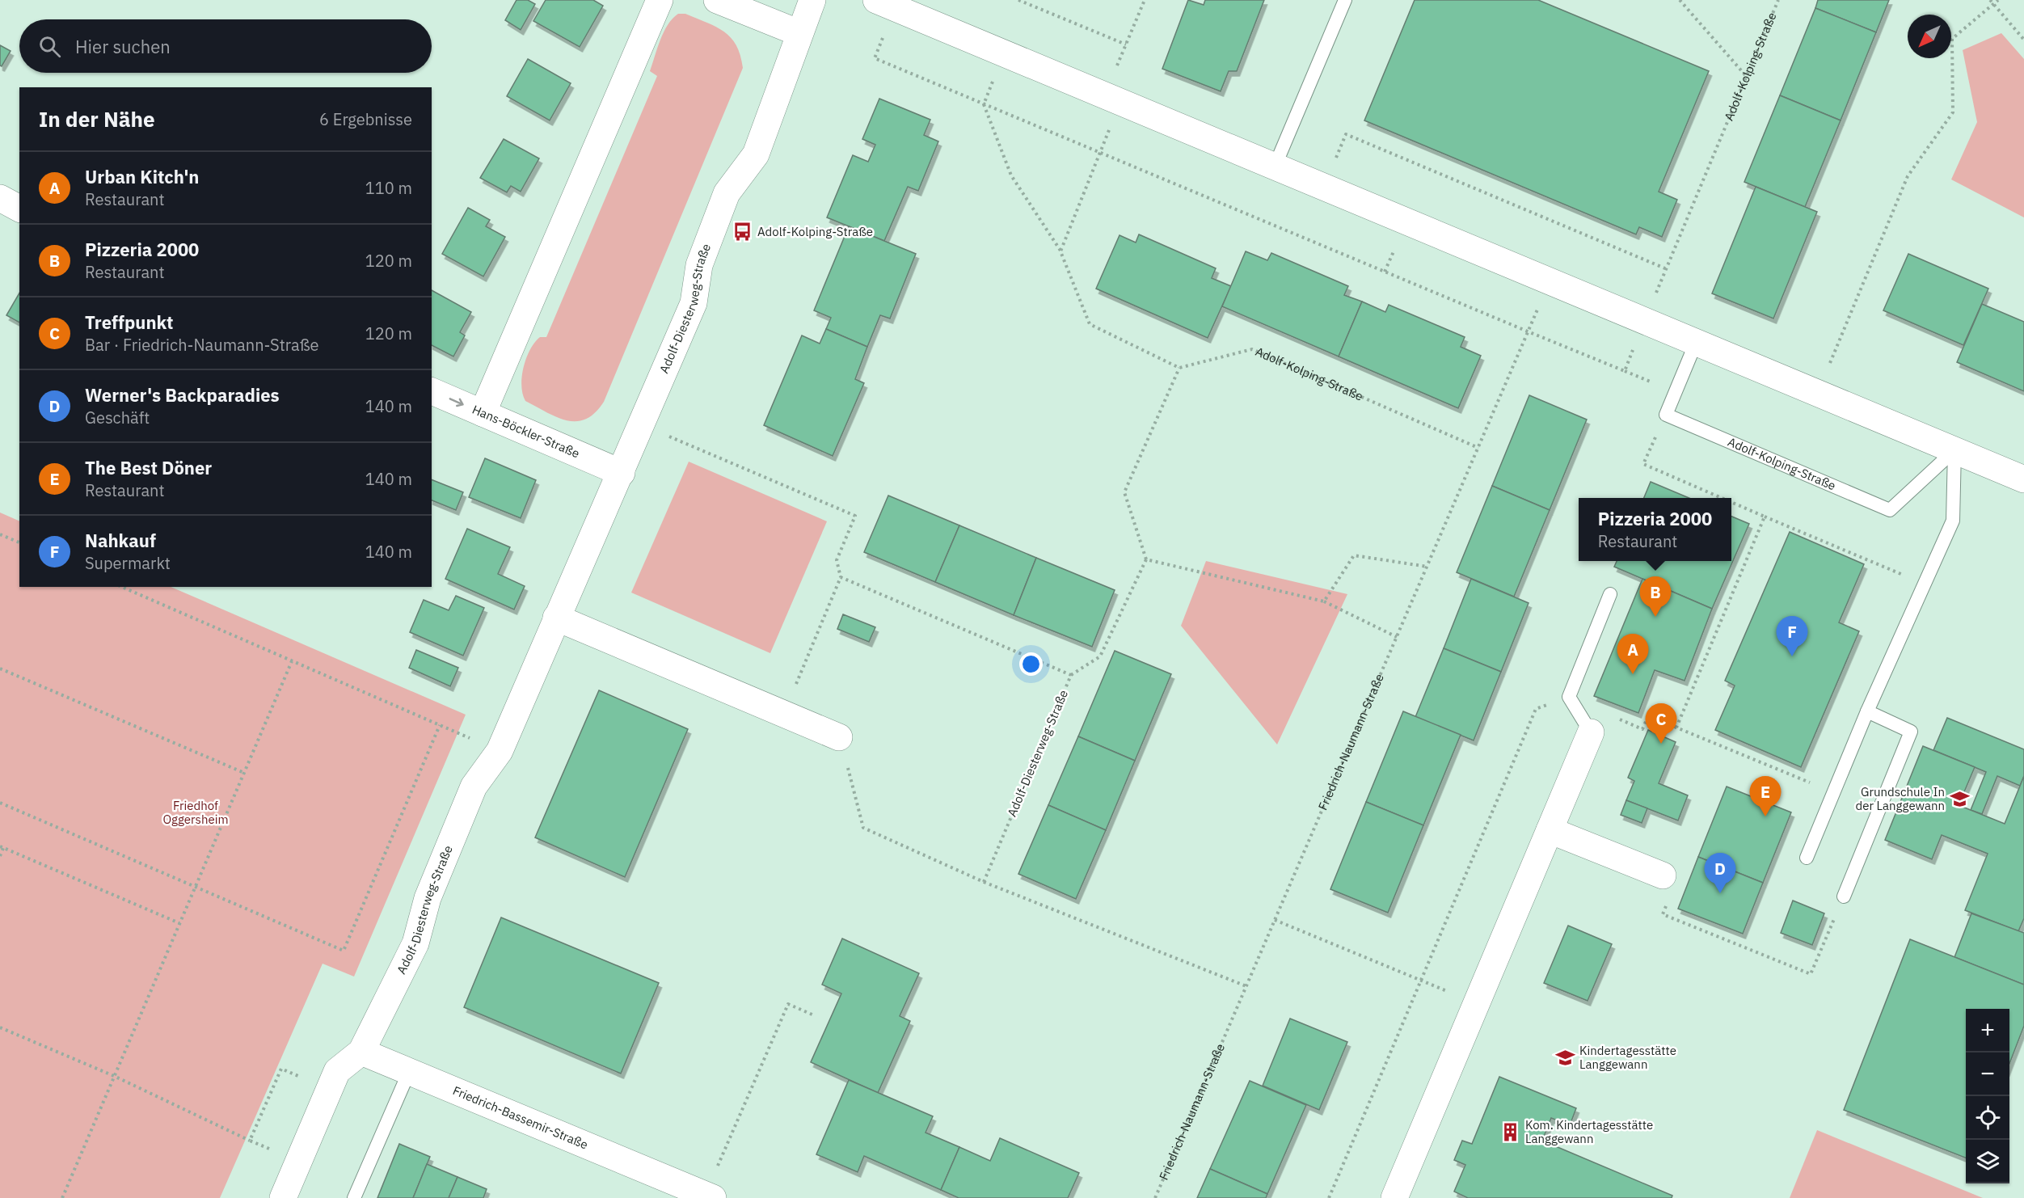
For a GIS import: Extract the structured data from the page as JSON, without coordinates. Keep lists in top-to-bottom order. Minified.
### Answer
{"streets":{"street":["Adolf-Diesterweg-Straße","Hans-Böckler-Straße","Friedrich-Bassemir-Straße"],"lane":["Adolf-Kolping-Straße"],"path":["Friedrich-Naumann-Straße"]},"crossings":[["Adolf-Diesterweg-Straße","Hans-Böckler-Straße"],["Adolf-Diesterweg-Straße","Friedrich-Bassemir-Straße"]],"parks":["Friedhof Oggersheim"],"places":{"bus stop":["Adolf-Kolping-Straße"],"school or university":["Grundschule In der Langgewann","Kindertagesstätte Langgewann"],"building":["Kom. Kindertagesstätte Langgewann"]},"north":"bottom left","page":{"search":"Hier suchen","heading":["In der Nähe","6 Ergebnisse"],"list":[{"mark":"A","name":"Urban Kitch'n","note":"Restaurant","value":"110 m"},{"mark":"B","name":"Pizzeria 2000","note":"Restaurant","value":"120 m"},{"mark":"C","name":"Treffpunkt","note":"Bar · Friedrich-Naumann-Straße","value":"120 m"},{"mark":"D","name":"Werner's Backparadies","note":"Geschäft","value":"140 m"},{"mark":"E","name":"The Best Döner","note":"Restaurant","value":"140 m"},{"mark":"F","name":"Nahkauf","note":"Supermarkt","value":"140 m"}],"popup":["Pizzeria 2000","Restaurant"],"pins":["B","F","A","C","E","D"],"map_buttons":["+","−"]}}
